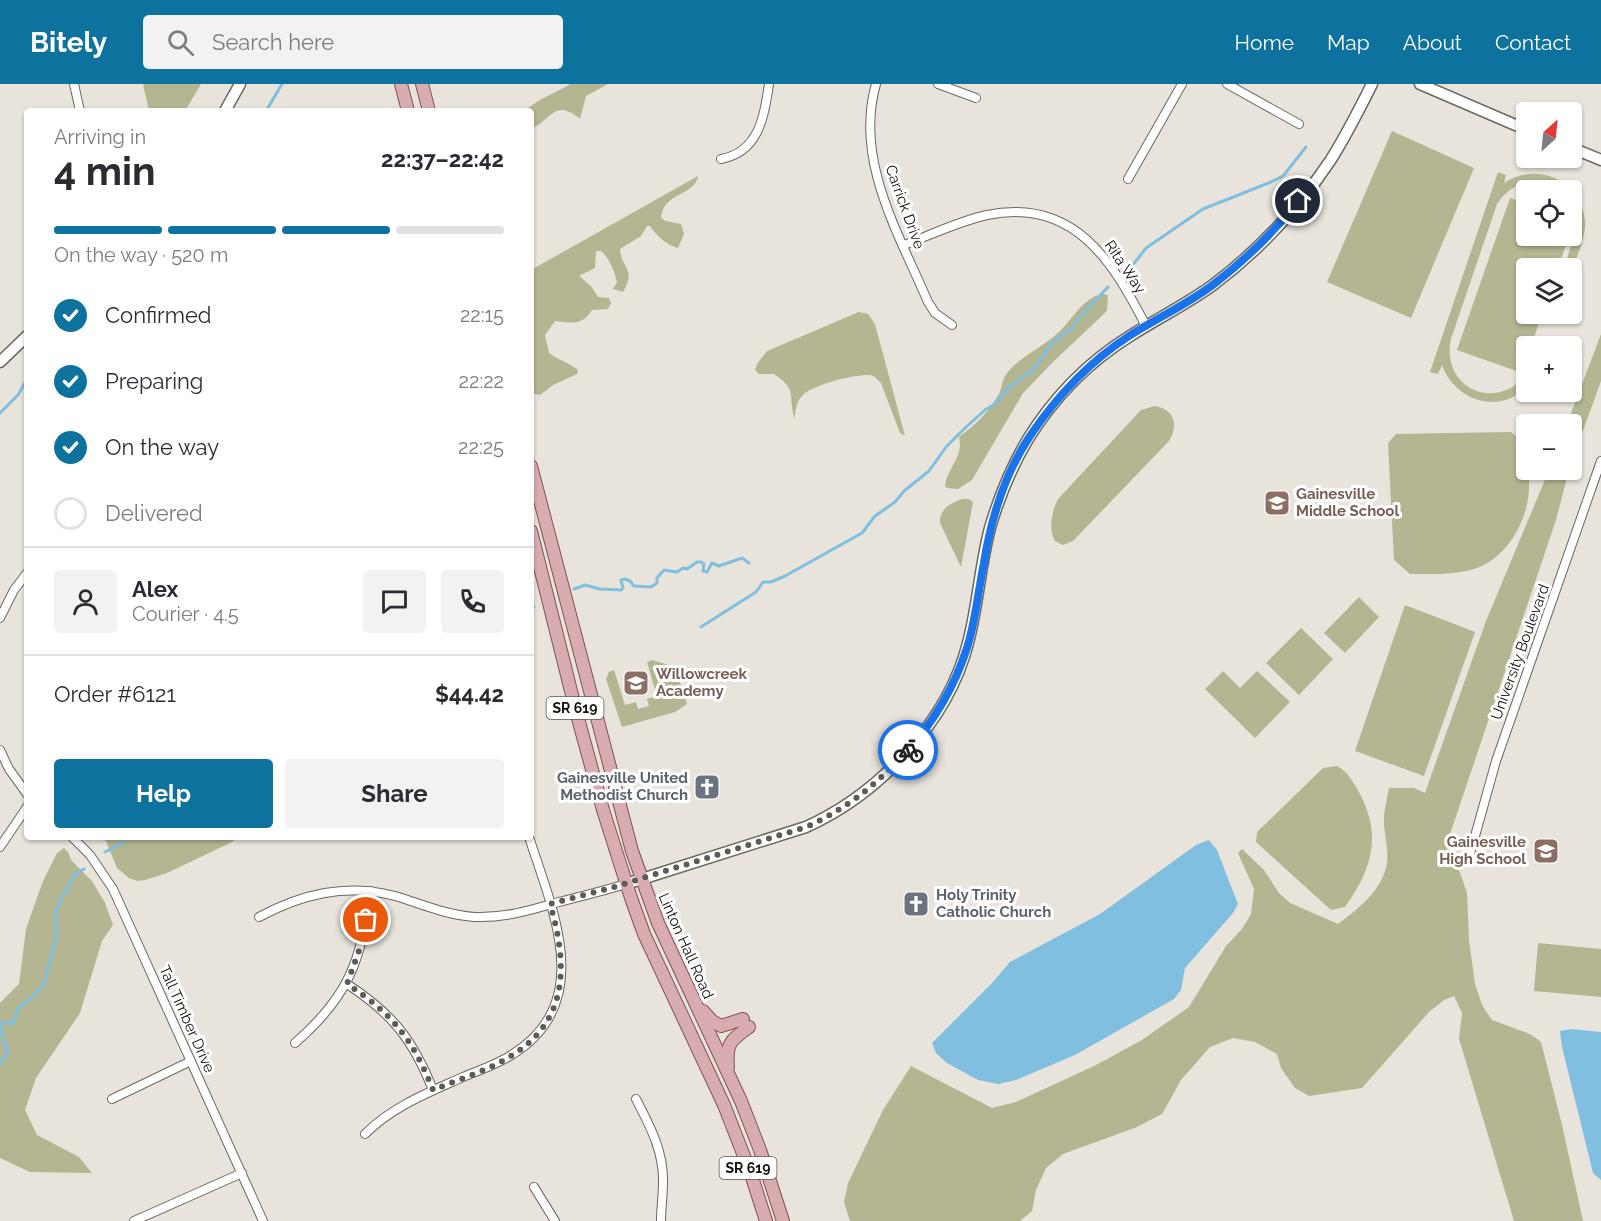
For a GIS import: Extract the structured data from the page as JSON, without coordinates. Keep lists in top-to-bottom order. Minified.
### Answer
{"streets":{"main road":["SR 619","Linton Hall Road"],"street":["Carrick Drive","Rita Way","University Boulevard","Tall Timber Drive"]},"crossings":[["Carrick Drive","Rita Way"]],"places":{"school or university":["Gainesville Middle School","Willowcreek Academy","Gainesville High School"],"church":["Gainesville United Methodist Church","Holy Trinity Catholic Church"]},"north":"top right","page":{"header":"Bitely","search":"Search here","nav":["Home","Map","About","Contact"],"map_buttons":["+","−"],"heading":["4 min","Arriving in","22:37–22:42"],"panel":["Alex","Courier · 4.5","Order #6121","$44.42"],"bar":"On the way · 520 m","list":[["Confirmed","22:15"],["Preparing","22:22"],["On the way","22:25"],"Delivered"],"buttons":["Help","Share"]}}
